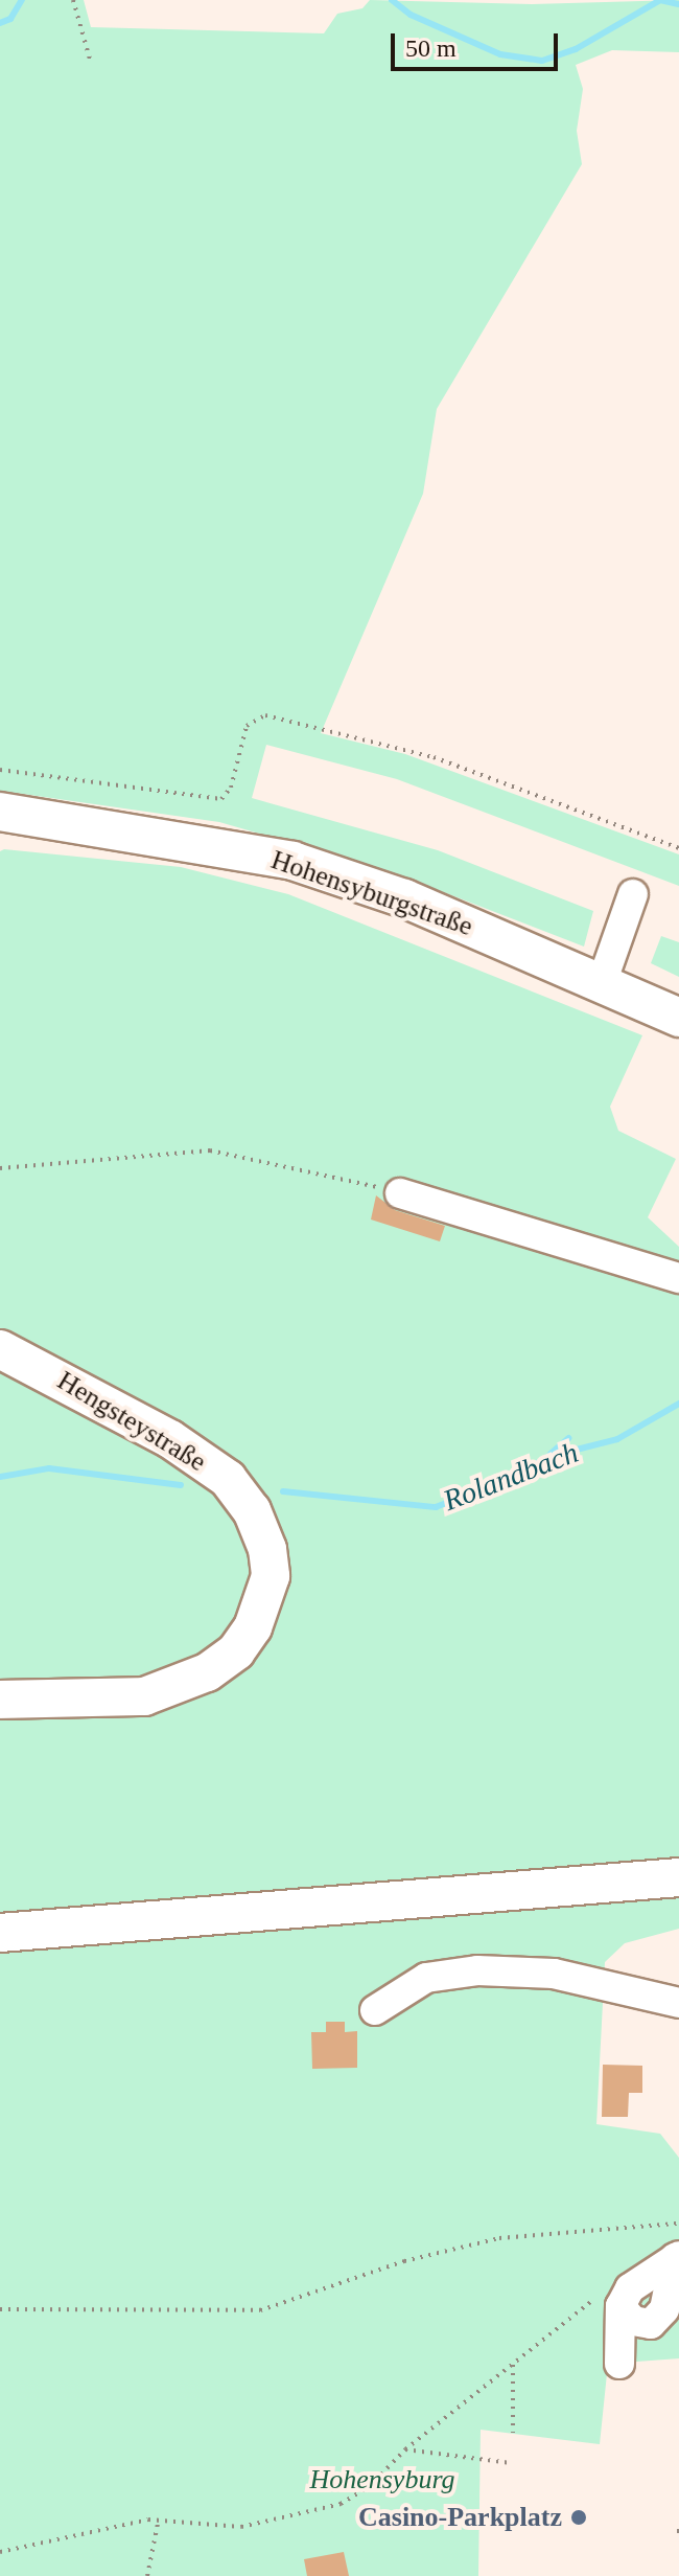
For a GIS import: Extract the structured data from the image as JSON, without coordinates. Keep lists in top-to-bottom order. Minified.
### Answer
{"streets":{"main road":["Hohensyburgstraße","Hengsteystraße"]},"water":["Rolandbach"],"parks":["Hohensyburg"],"places":["Casino-Parkplatz"],"scale_bar":"50 m"}
